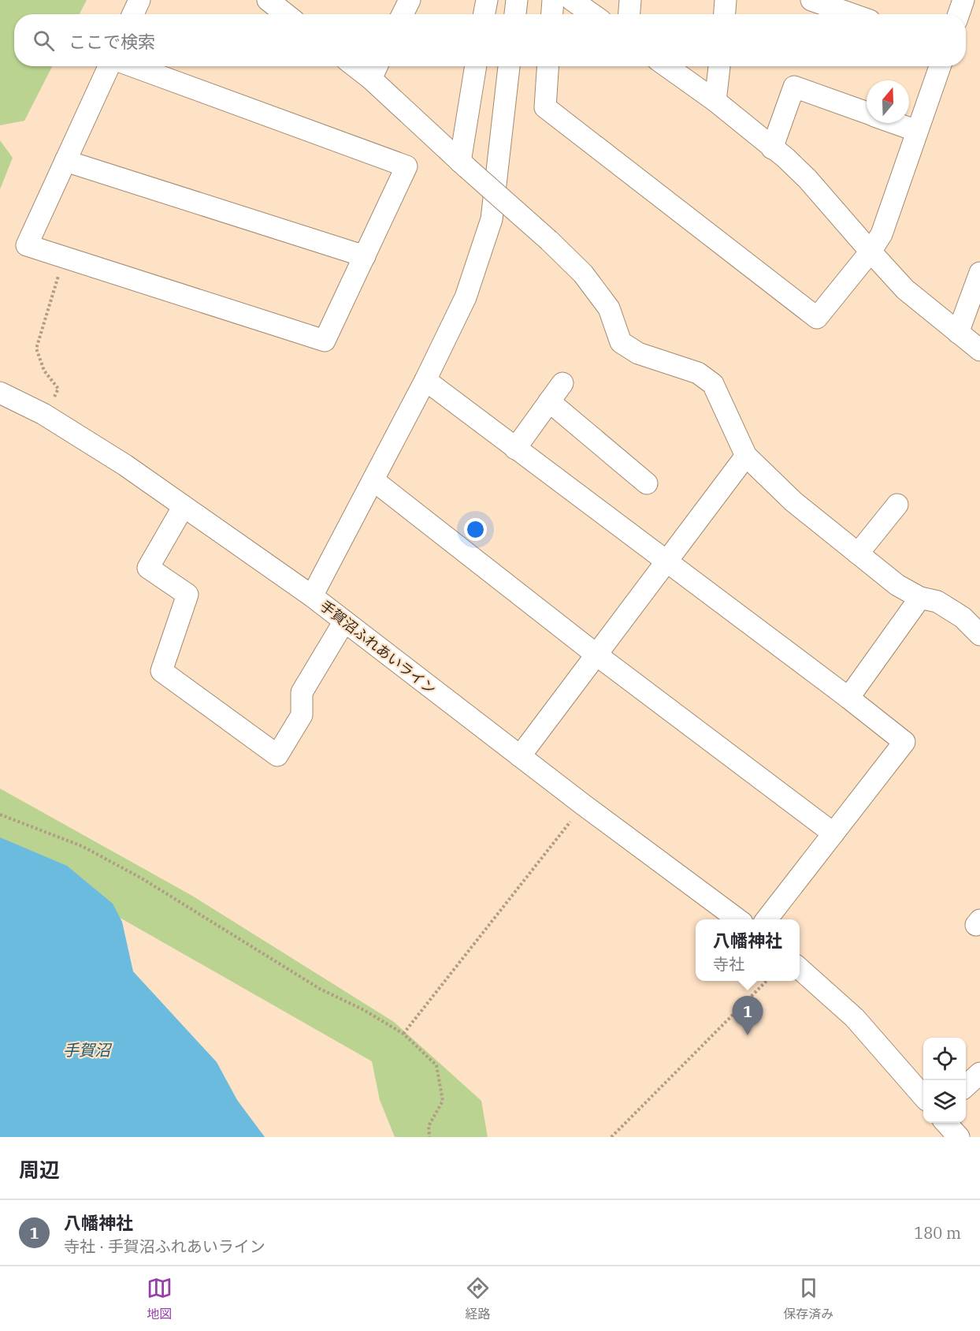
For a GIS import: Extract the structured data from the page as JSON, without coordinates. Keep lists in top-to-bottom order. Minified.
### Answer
{"streets":{"street":["手賀沼ふれあいライン"]},"water":["手賀沼"],"north":"top","page":{"search":"ここで検索","popup":["八幡神社","寺社"],"pins":"1","heading":"周辺","list":[{"mark":"1","name":"八幡神社","note":"寺社 · 手賀沼ふれあいライン","value":"180 m"}],"nav":["地図","経路","保存済み"]}}
